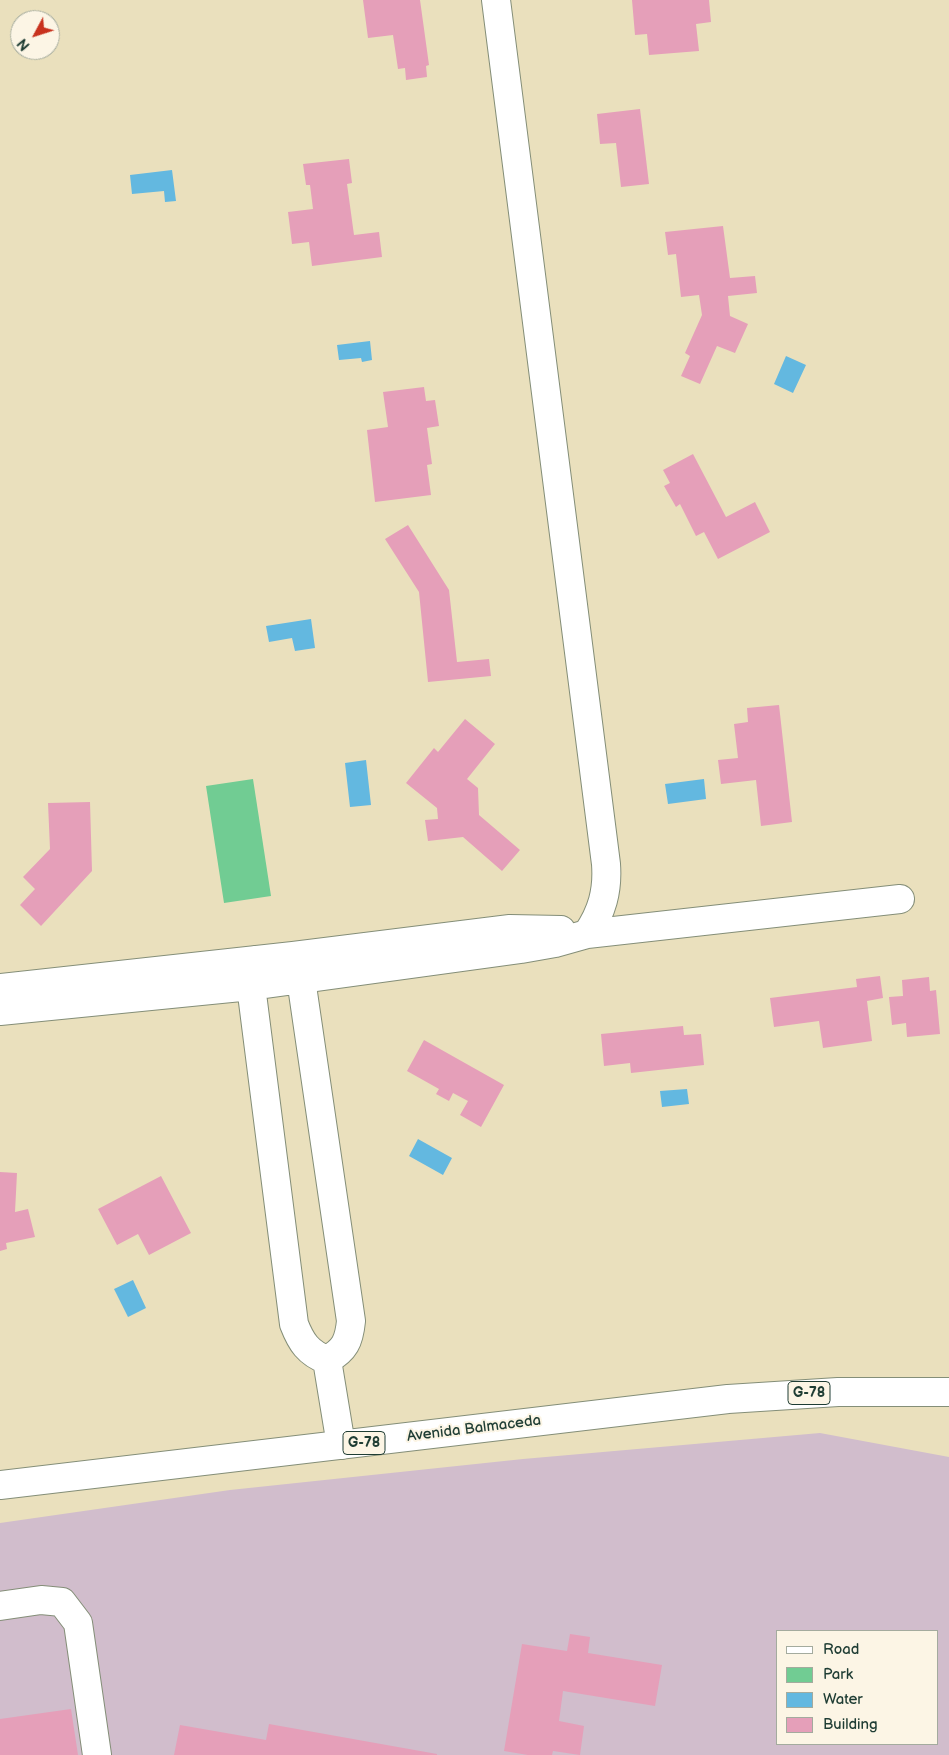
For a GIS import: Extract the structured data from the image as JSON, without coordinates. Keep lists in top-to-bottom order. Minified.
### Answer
{"streets":{"street":["G-78","Avenida Balmaceda"]},"legend":["Road","Park","Water","Building"],"north":"bottom left"}
